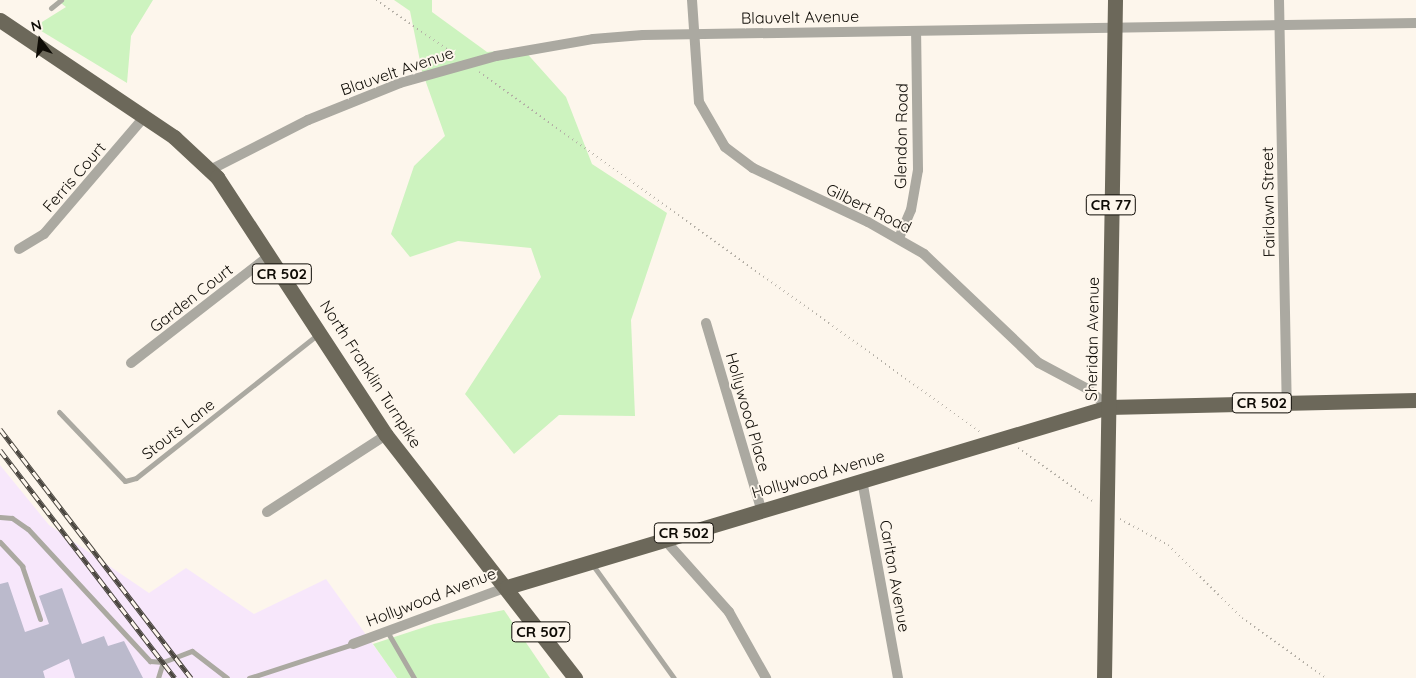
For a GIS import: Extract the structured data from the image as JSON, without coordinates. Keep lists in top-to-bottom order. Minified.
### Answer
{"streets":{"main road":["CR 77","CR 502","Sheridan Avenue","North Franklin Turnpike","Hollywood Avenue","CR 507"],"street":["Blauvelt Avenue","Glendon Road","Ferris Court","Fairlawn Street","Gilbert Road","Garden Court","Hollywood Place","Carlton Avenue"],"lane":["Stouts Lane"]},"crossings":[["Blauvelt Avenue","Glendon Road"],["Blauvelt Avenue","Fairlawn Street"],["Blauvelt Avenue","Gilbert Road"],["Blauvelt Avenue","Sheridan Avenue"],["Blauvelt Avenue","North Franklin Turnpike"],["Glendon Road","Gilbert Road"],["Ferris Court","North Franklin Turnpike"],["Fairlawn Street","Hollywood Avenue"],["Gilbert Road","Sheridan Avenue"],["Gilbert Road","Hollywood Avenue"],["Garden Court","North Franklin Turnpike"],["Sheridan Avenue","Hollywood Avenue"],["North Franklin Turnpike","Stouts Lane"],["North Franklin Turnpike","Hollywood Avenue"],["Hollywood Place","Hollywood Avenue"],["Hollywood Avenue","Carlton Avenue"]],"north":"top"}
